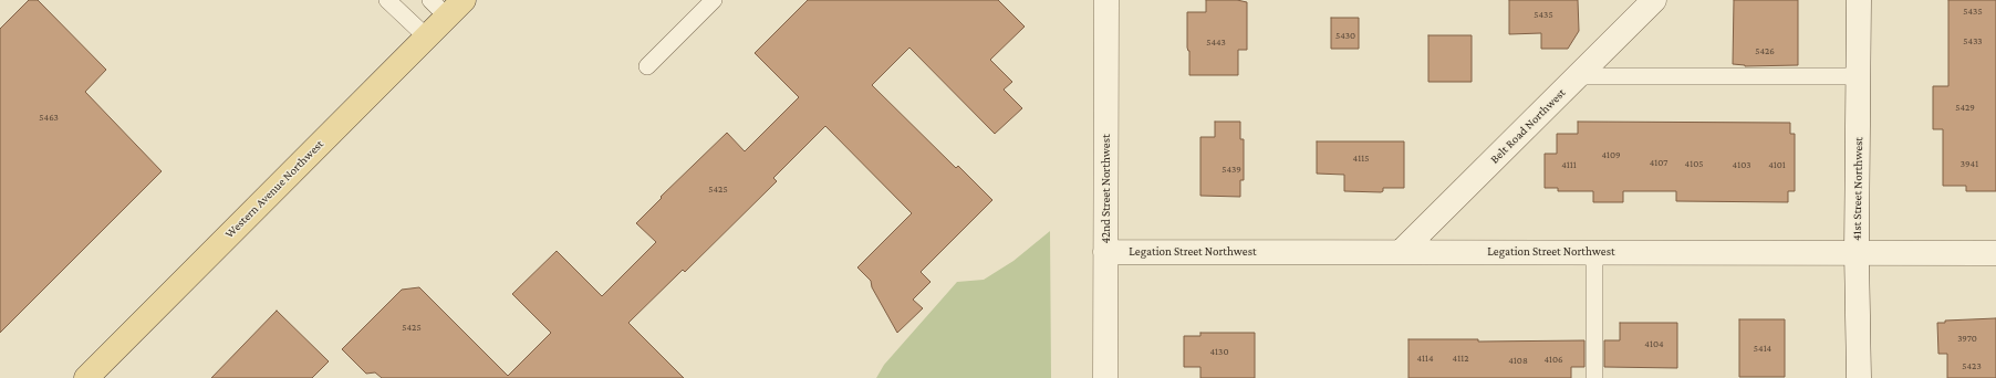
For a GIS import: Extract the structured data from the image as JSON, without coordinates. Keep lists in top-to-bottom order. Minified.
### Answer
{"streets":{"main road":["Western Avenue Northwest"],"street":["Belt Road Northwest","42nd Street Northwest","41st Street Northwest","Legation Street Northwest"]},"crossings":[["Belt Road Northwest","Legation Street Northwest"],["42nd Street Northwest","Legation Street Northwest"],["41st Street Northwest","Legation Street Northwest"]],"house_numbers":["5435","5435","5430","5433","5443","5426","5429","5463","4109","4115","4107","4105","3941","4111","4103","4101","5439","5425","5425","3970","4104","5414","4130","4114","4112","4106","4108","5423"]}
